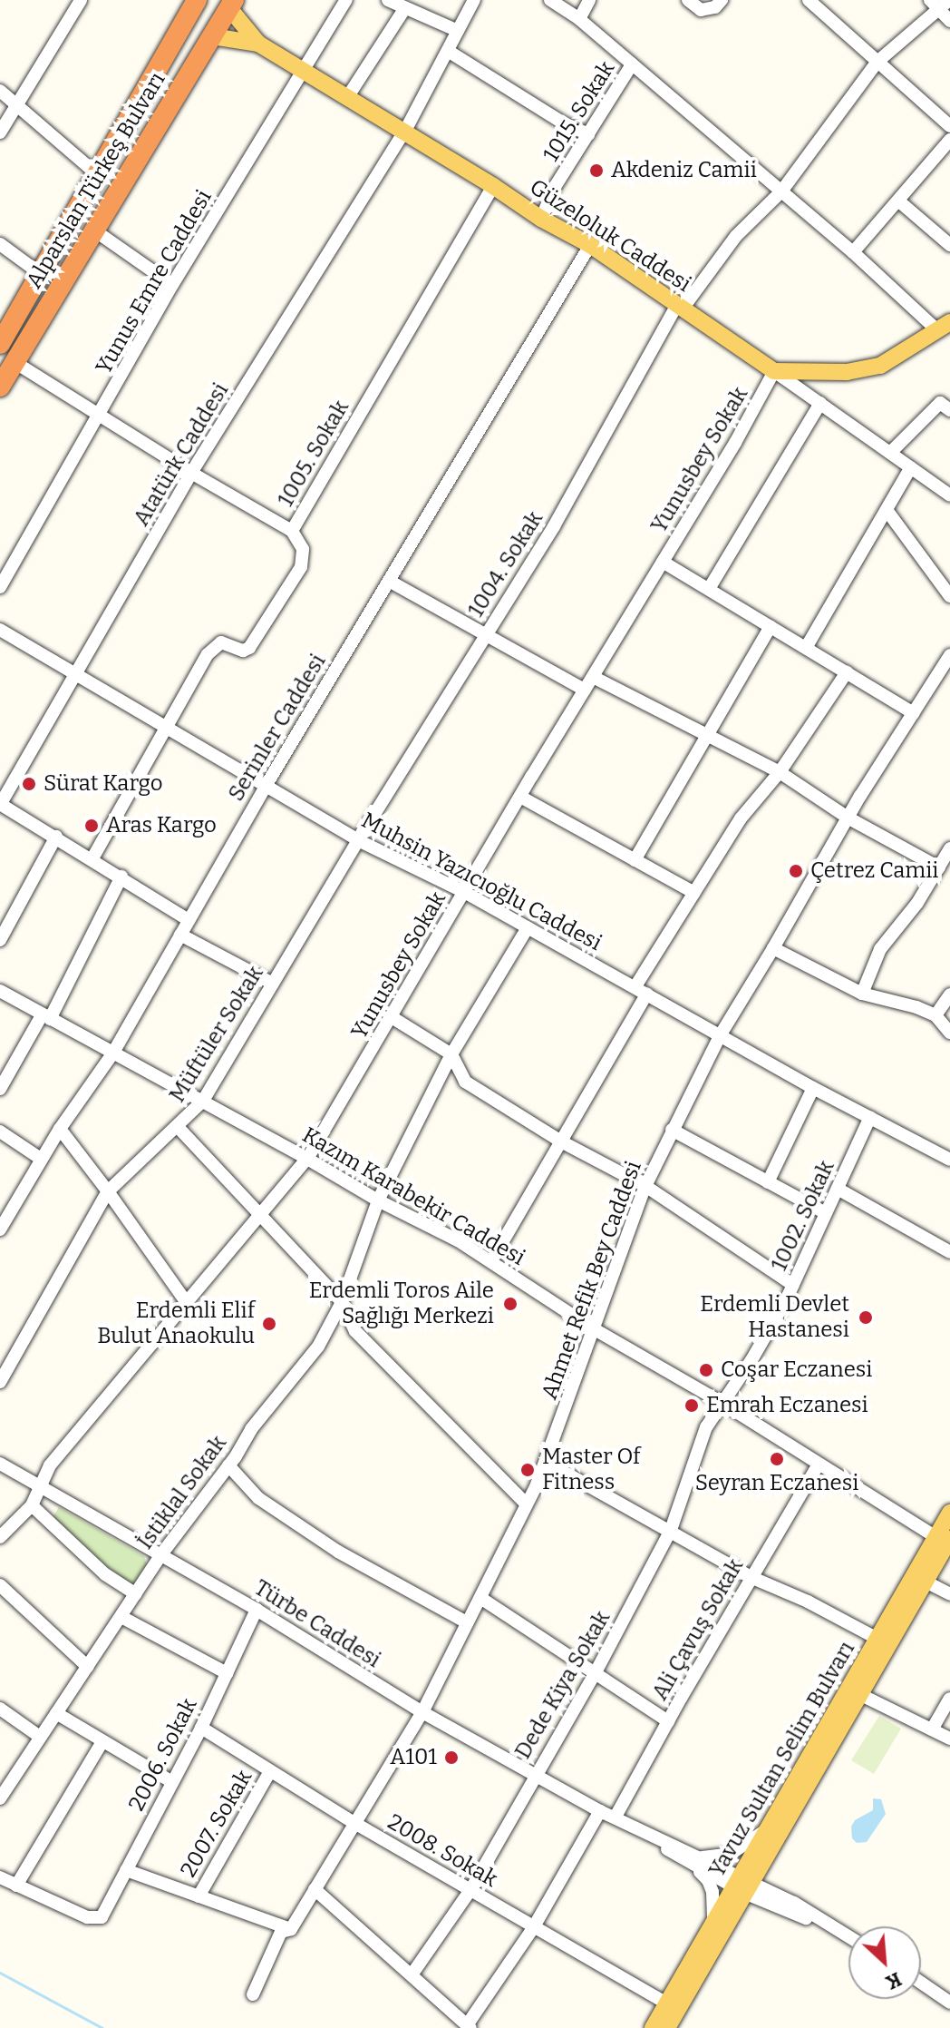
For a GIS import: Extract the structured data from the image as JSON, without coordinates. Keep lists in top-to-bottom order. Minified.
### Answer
{"streets":{"highway":["Alparslan Türkeş Bulvarı"],"main road":["Güzeloluk Caddesi","Yavuz Sultan Selim Bulvarı"],"street":["1015. Sokak","Yunus Emre Caddesi","1005. Sokak","Atatürk Caddesi","Yunusbey Sokak","1004. Sokak","Serinler Caddesi","Muhsin Yazıcıoğlu Caddesi","Müftüler Sokak","Kazım Karabekir Caddesi","1002. Sokak","Ahmet Refik Bey Caddesi","İstiklal Sokak","Türbe Caddesi","Ali Çavuş Sokak","Dede Kiya Sokak","2006. Sokak","2007. Sokak","2008. Sokak"]},"crossings":[["1015. Sokak","Güzeloluk Caddesi"],["Alparslan Türkeş Bulvarı","Güzeloluk Caddesi"],["Güzeloluk Caddesi","Yunus Emre Caddesi"],["Güzeloluk Caddesi","1005. Sokak"],["Güzeloluk Caddesi","Atatürk Caddesi"],["Güzeloluk Caddesi","Yunusbey Sokak"],["Güzeloluk Caddesi","1004. Sokak"],["Güzeloluk Caddesi","Serinler Caddesi"],["1005. Sokak","Muhsin Yazıcıoğlu Caddesi"],["Atatürk Caddesi","Muhsin Yazıcıoğlu Caddesi"],["Yunusbey Sokak","Muhsin Yazıcıoğlu Caddesi"],["Yunusbey Sokak","Kazım Karabekir Caddesi"],["Yunusbey Sokak","Türbe Caddesi"],["1004. Sokak","Muhsin Yazıcıoğlu Caddesi"],["1004. Sokak","Müftüler Sokak"],["Serinler Caddesi","Muhsin Yazıcıoğlu Caddesi"],["Serinler Caddesi","Kazım Karabekir Caddesi"],["Muhsin Yazıcıoğlu Caddesi","Müftüler Sokak"],["Muhsin Yazıcıoğlu Caddesi","1002. Sokak"],["Muhsin Yazıcıoğlu Caddesi","Ahmet Refik Bey Caddesi"],["Muhsin Yazıcıoğlu Caddesi","İstiklal Sokak"],["Müftüler Sokak","Kazım Karabekir Caddesi"],["Kazım Karabekir Caddesi","1002. Sokak"],["Kazım Karabekir Caddesi","Ahmet Refik Bey Caddesi"],["Kazım Karabekir Caddesi","İstiklal Sokak"],["Kazım Karabekir Caddesi","Ali Çavuş Sokak"],["Kazım Karabekir Caddesi","Dede Kiya Sokak"],["Kazım Karabekir Caddesi","Yavuz Sultan Selim Bulvarı"],["1002. Sokak","Dede Kiya Sokak"],["Ahmet Refik Bey Caddesi","Türbe Caddesi"],["Ahmet Refik Bey Caddesi","2008. Sokak"],["İstiklal Sokak","Türbe Caddesi"],["Türbe Caddesi","Ali Çavuş Sokak"],["Türbe Caddesi","Dede Kiya Sokak"],["Türbe Caddesi","2006. Sokak"],["Türbe Caddesi","Yavuz Sultan Selim Bulvarı"],["Dede Kiya Sokak","2008. Sokak"],["2006. Sokak","2008. Sokak"],["Yavuz Sultan Selim Bulvarı","2008. Sokak"],["2007. Sokak","2008. Sokak"]],"places":["Akdeniz Camii","Sürat Kargo","Aras Kargo","Çetrez Camii","Erdemli Toros Aile Sağlığı Merkezi","Erdemli Devlet Hastanesi","Erdemli Elif Bulut Anaokulu","Coşar Eczanesi","Emrah Eczanesi","Seyran Eczanesi","Master Of Fitness","A101"],"north":"bottom right"}
